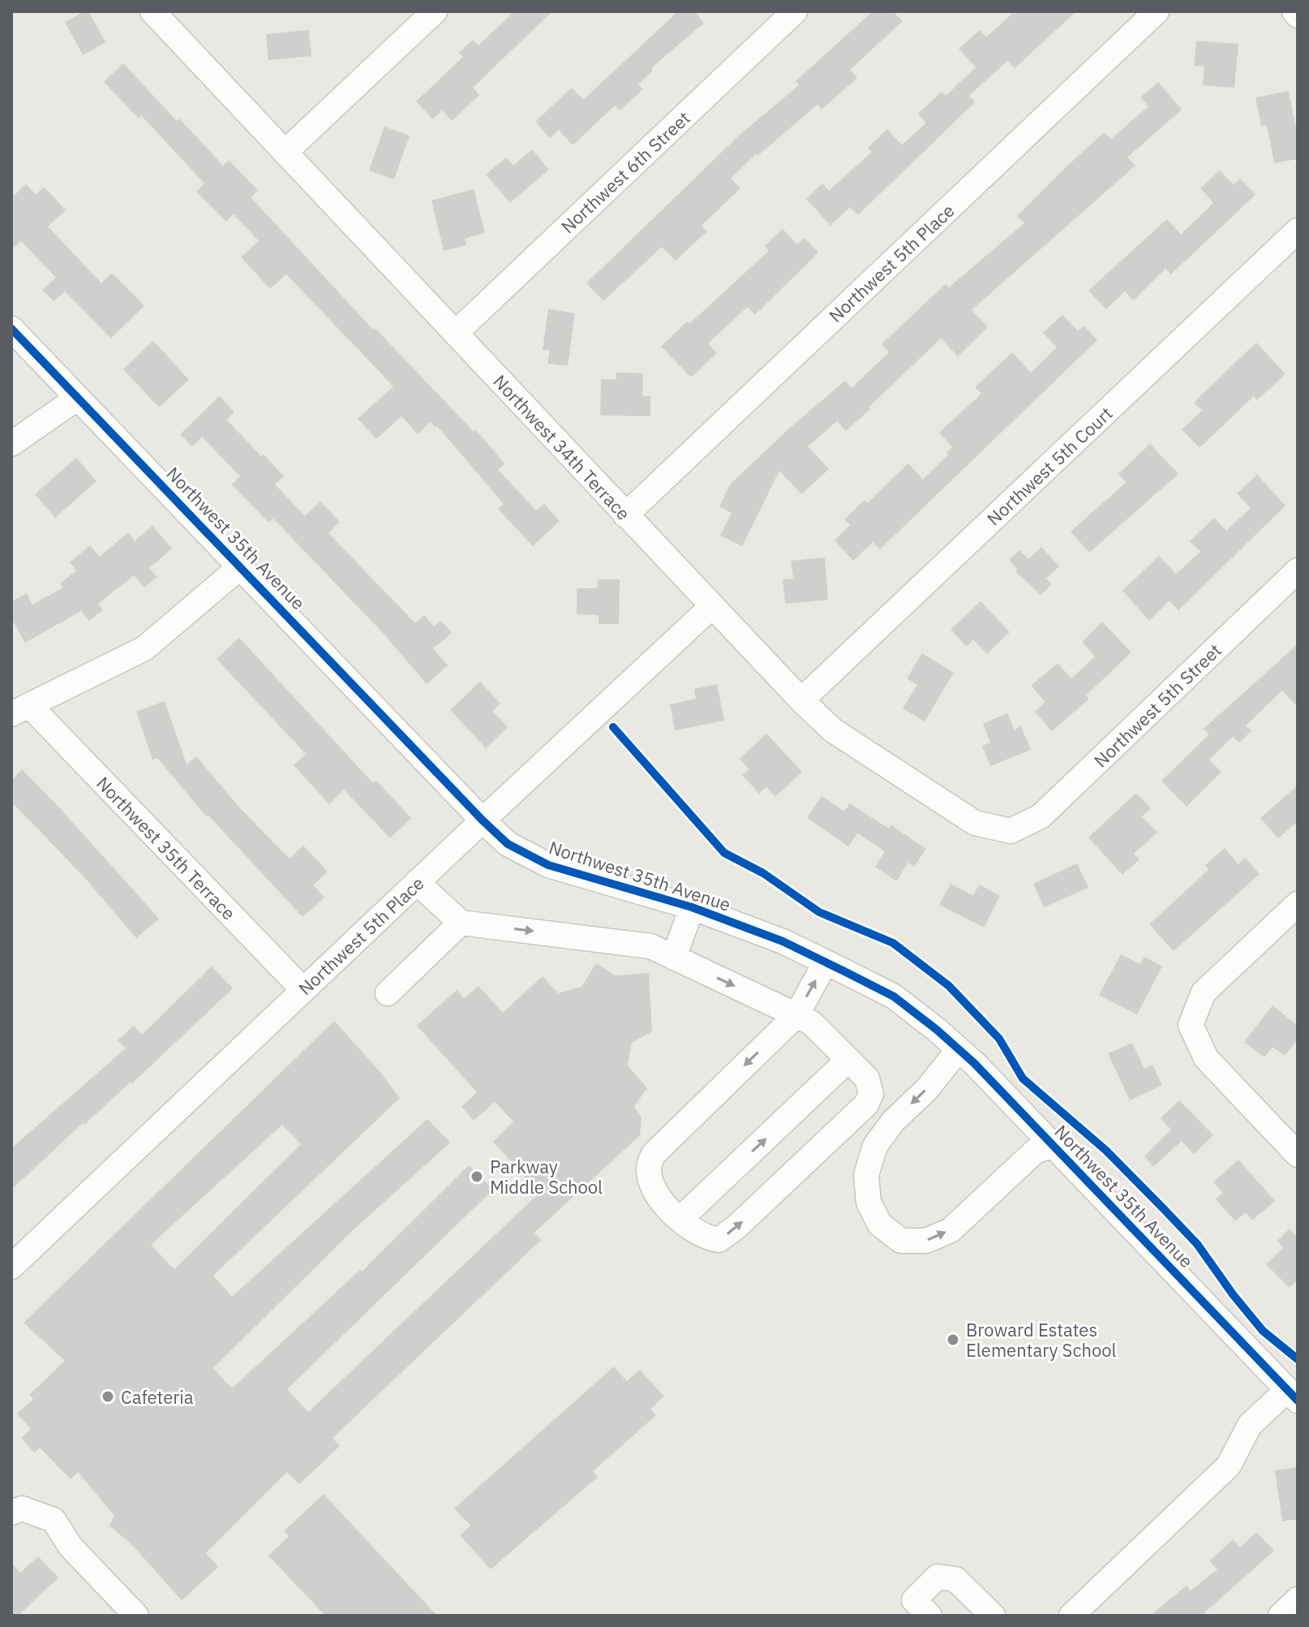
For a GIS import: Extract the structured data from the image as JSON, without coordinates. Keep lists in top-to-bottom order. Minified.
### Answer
{"streets":{"street":["Northwest 6th Street","Northwest 5th Place","Northwest 34th Terrace","Northwest 5th Court","Northwest 35th Avenue","Northwest 5th Street","Northwest 35th Terrace"]},"crossings":[["Northwest 6th Street","Northwest 34th Terrace"],["Northwest 5th Place","Northwest 34th Terrace"],["Northwest 5th Place","Northwest 35th Avenue"],["Northwest 5th Place","Northwest 35th Terrace"],["Northwest 34th Terrace","Northwest 5th Court"],["Northwest 34th Terrace","Northwest 5th Street"]],"places":["Parkway Middle School","Broward Estates Elementary School","Cafeteria"]}
